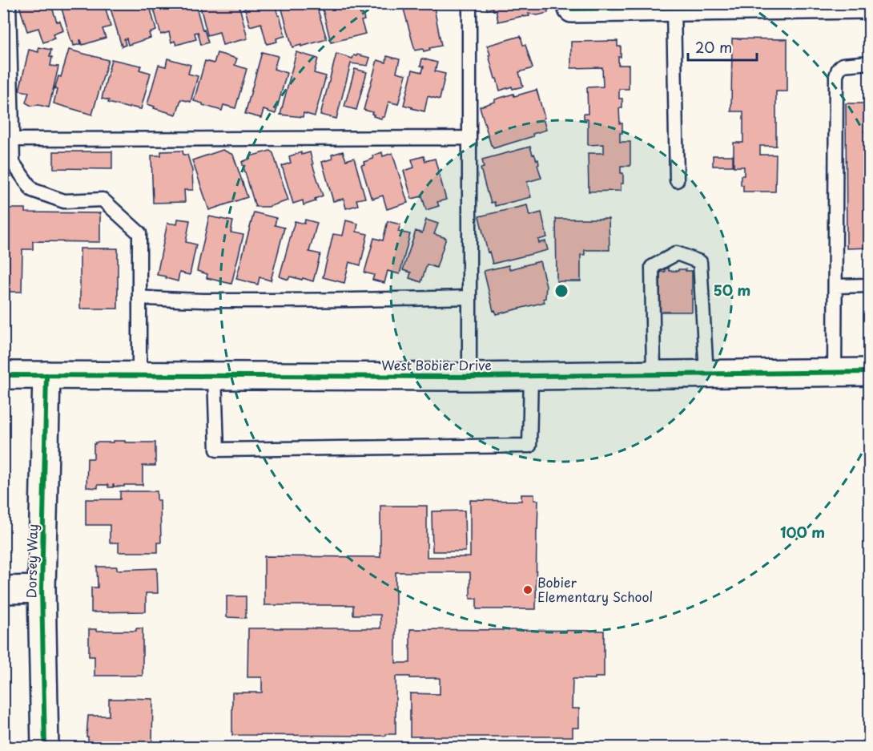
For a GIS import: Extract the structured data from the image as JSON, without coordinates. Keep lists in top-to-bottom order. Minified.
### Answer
{"streets":{"main road":["West Bobier Drive","Dorsey Way"]},"crossings":[["West Bobier Drive","Dorsey Way"]],"places":["Bobier Elementary School"],"scale_bar":"20 m","rings":["50 m","100 m"]}
